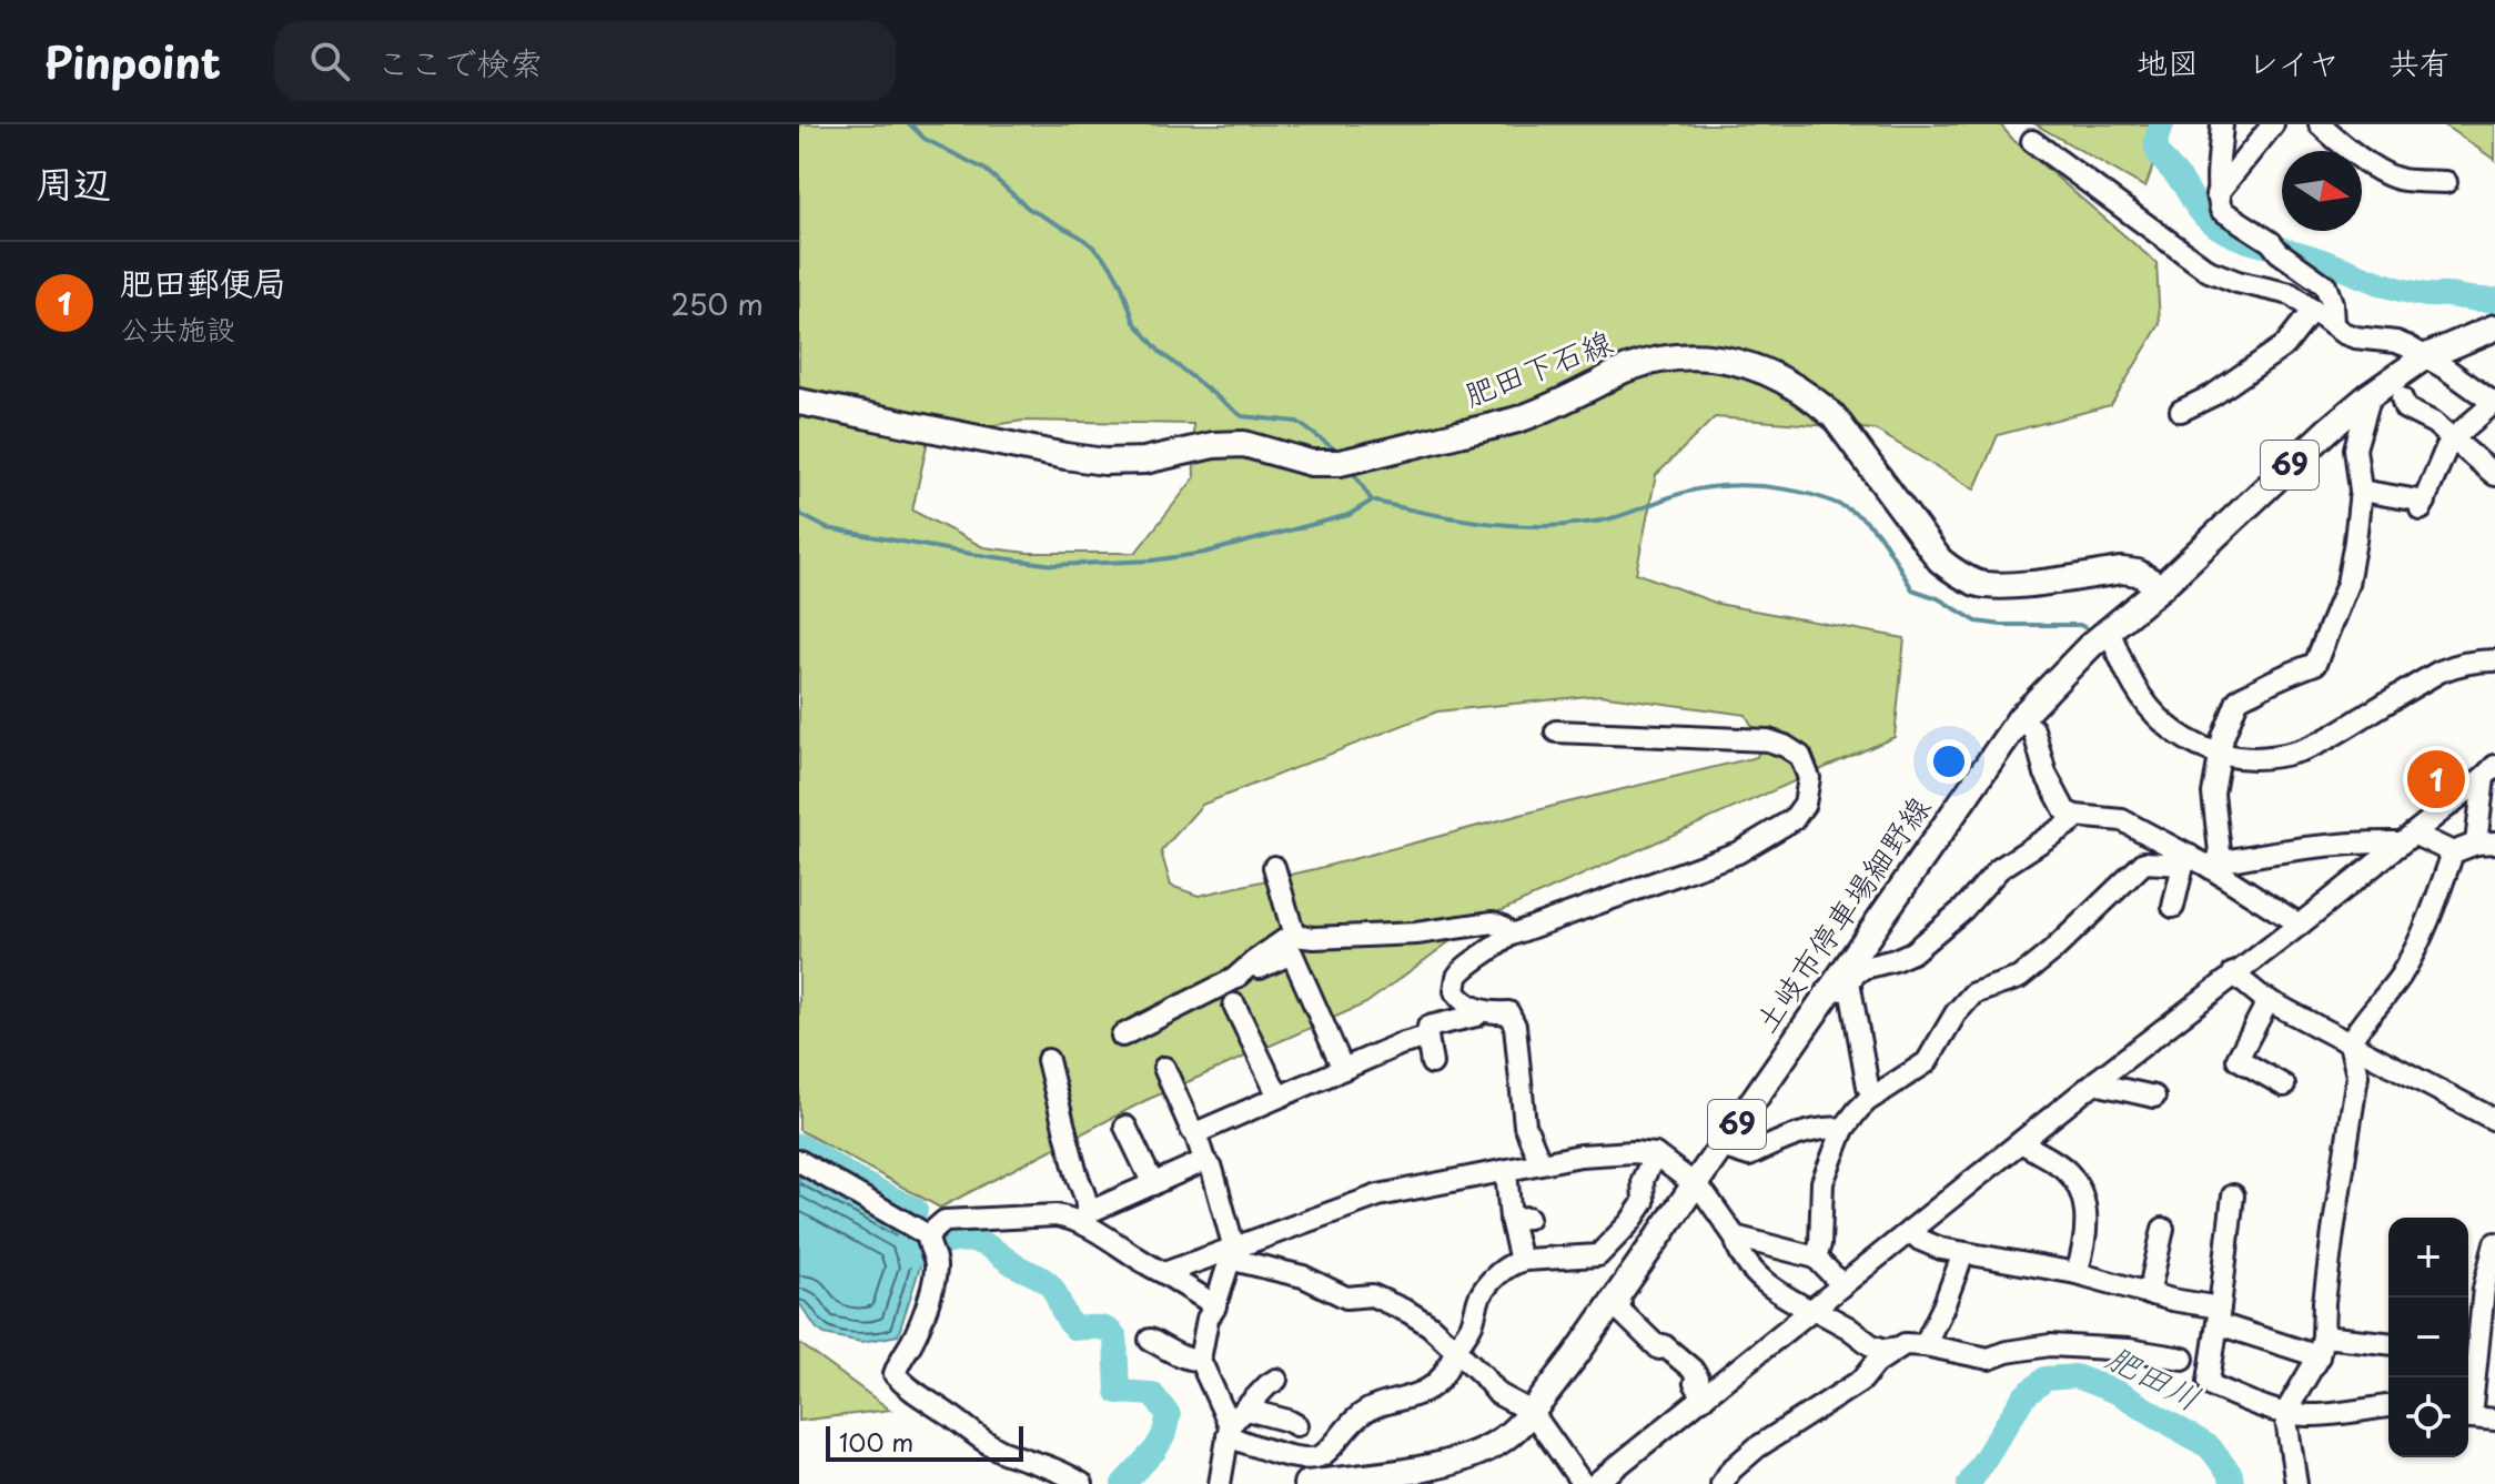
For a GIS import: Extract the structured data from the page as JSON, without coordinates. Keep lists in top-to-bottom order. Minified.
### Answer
{"streets":{"main road":["肥田下石線","69","土岐市停車場細野線"]},"crossings":[["肥田下石線","土岐市停車場細野線"]],"water":["肥田川"],"scale_bar":"100 m","north":"right","page":{"header":"Pinpoint","search":"ここで検索","nav":["地図","レイヤ","共有"],"heading":"周辺","list":[{"mark":"1","name":"肥田郵便局","note":"公共施設","value":"250 m"}],"pins":"1","map_buttons":["+","−"],"scale":"100 m"}}
